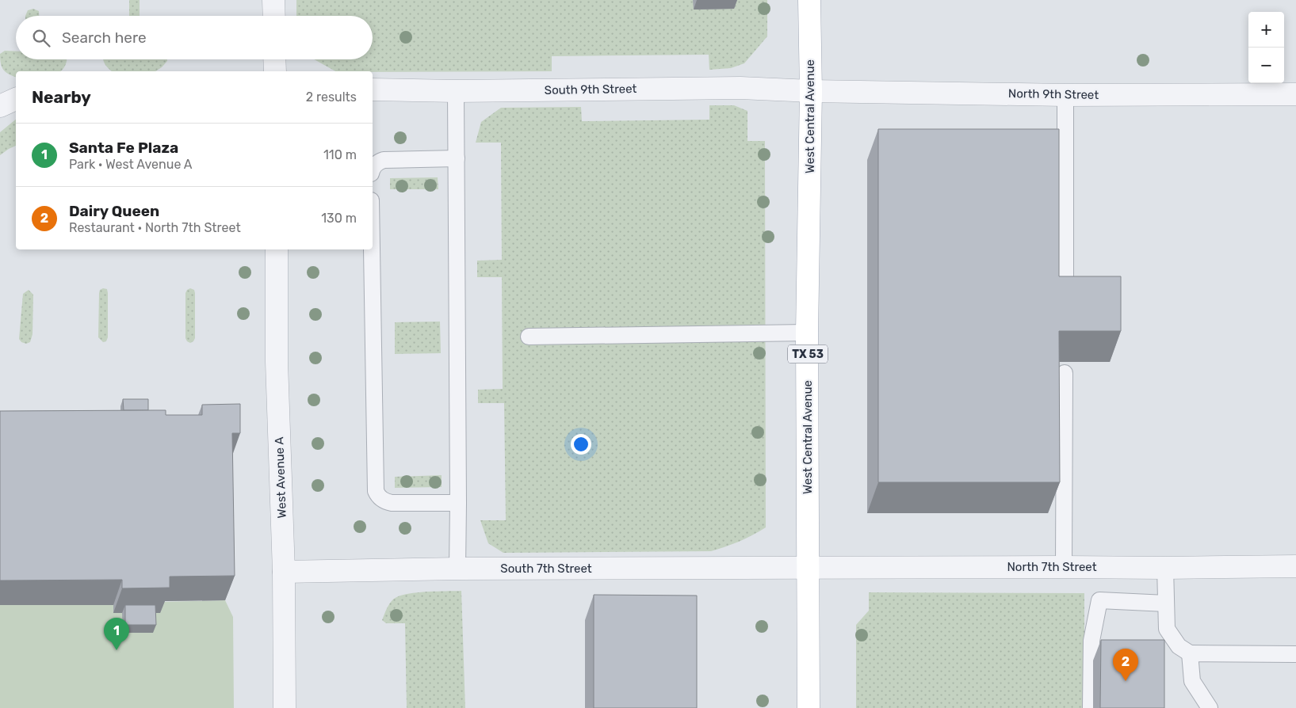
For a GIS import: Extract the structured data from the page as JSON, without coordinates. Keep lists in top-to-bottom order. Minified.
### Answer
{"streets":{"main road":["West Central Avenue","TX 53"],"street":["South 9th Street","North 9th Street","West Avenue A","North 7th Street","South 7th Street"]},"crossings":[["South 9th Street","North 9th Street"],["South 9th Street","West Central Avenue"],["North 9th Street","West Central Avenue"],["West Central Avenue","North 7th Street"],["West Central Avenue","South 7th Street"],["West Avenue A","South 7th Street"],["North 7th Street","South 7th Street"]],"page":{"map_buttons":["+","−"],"search":"Search here","heading":["Nearby","2 results"],"list":[{"mark":"1","name":"Santa Fe Plaza","note":"Park · West Avenue A","value":"110 m"},{"mark":"2","name":"Dairy Queen","note":"Restaurant · North 7th Street","value":"130 m"}],"pins":["1","2"]}}
